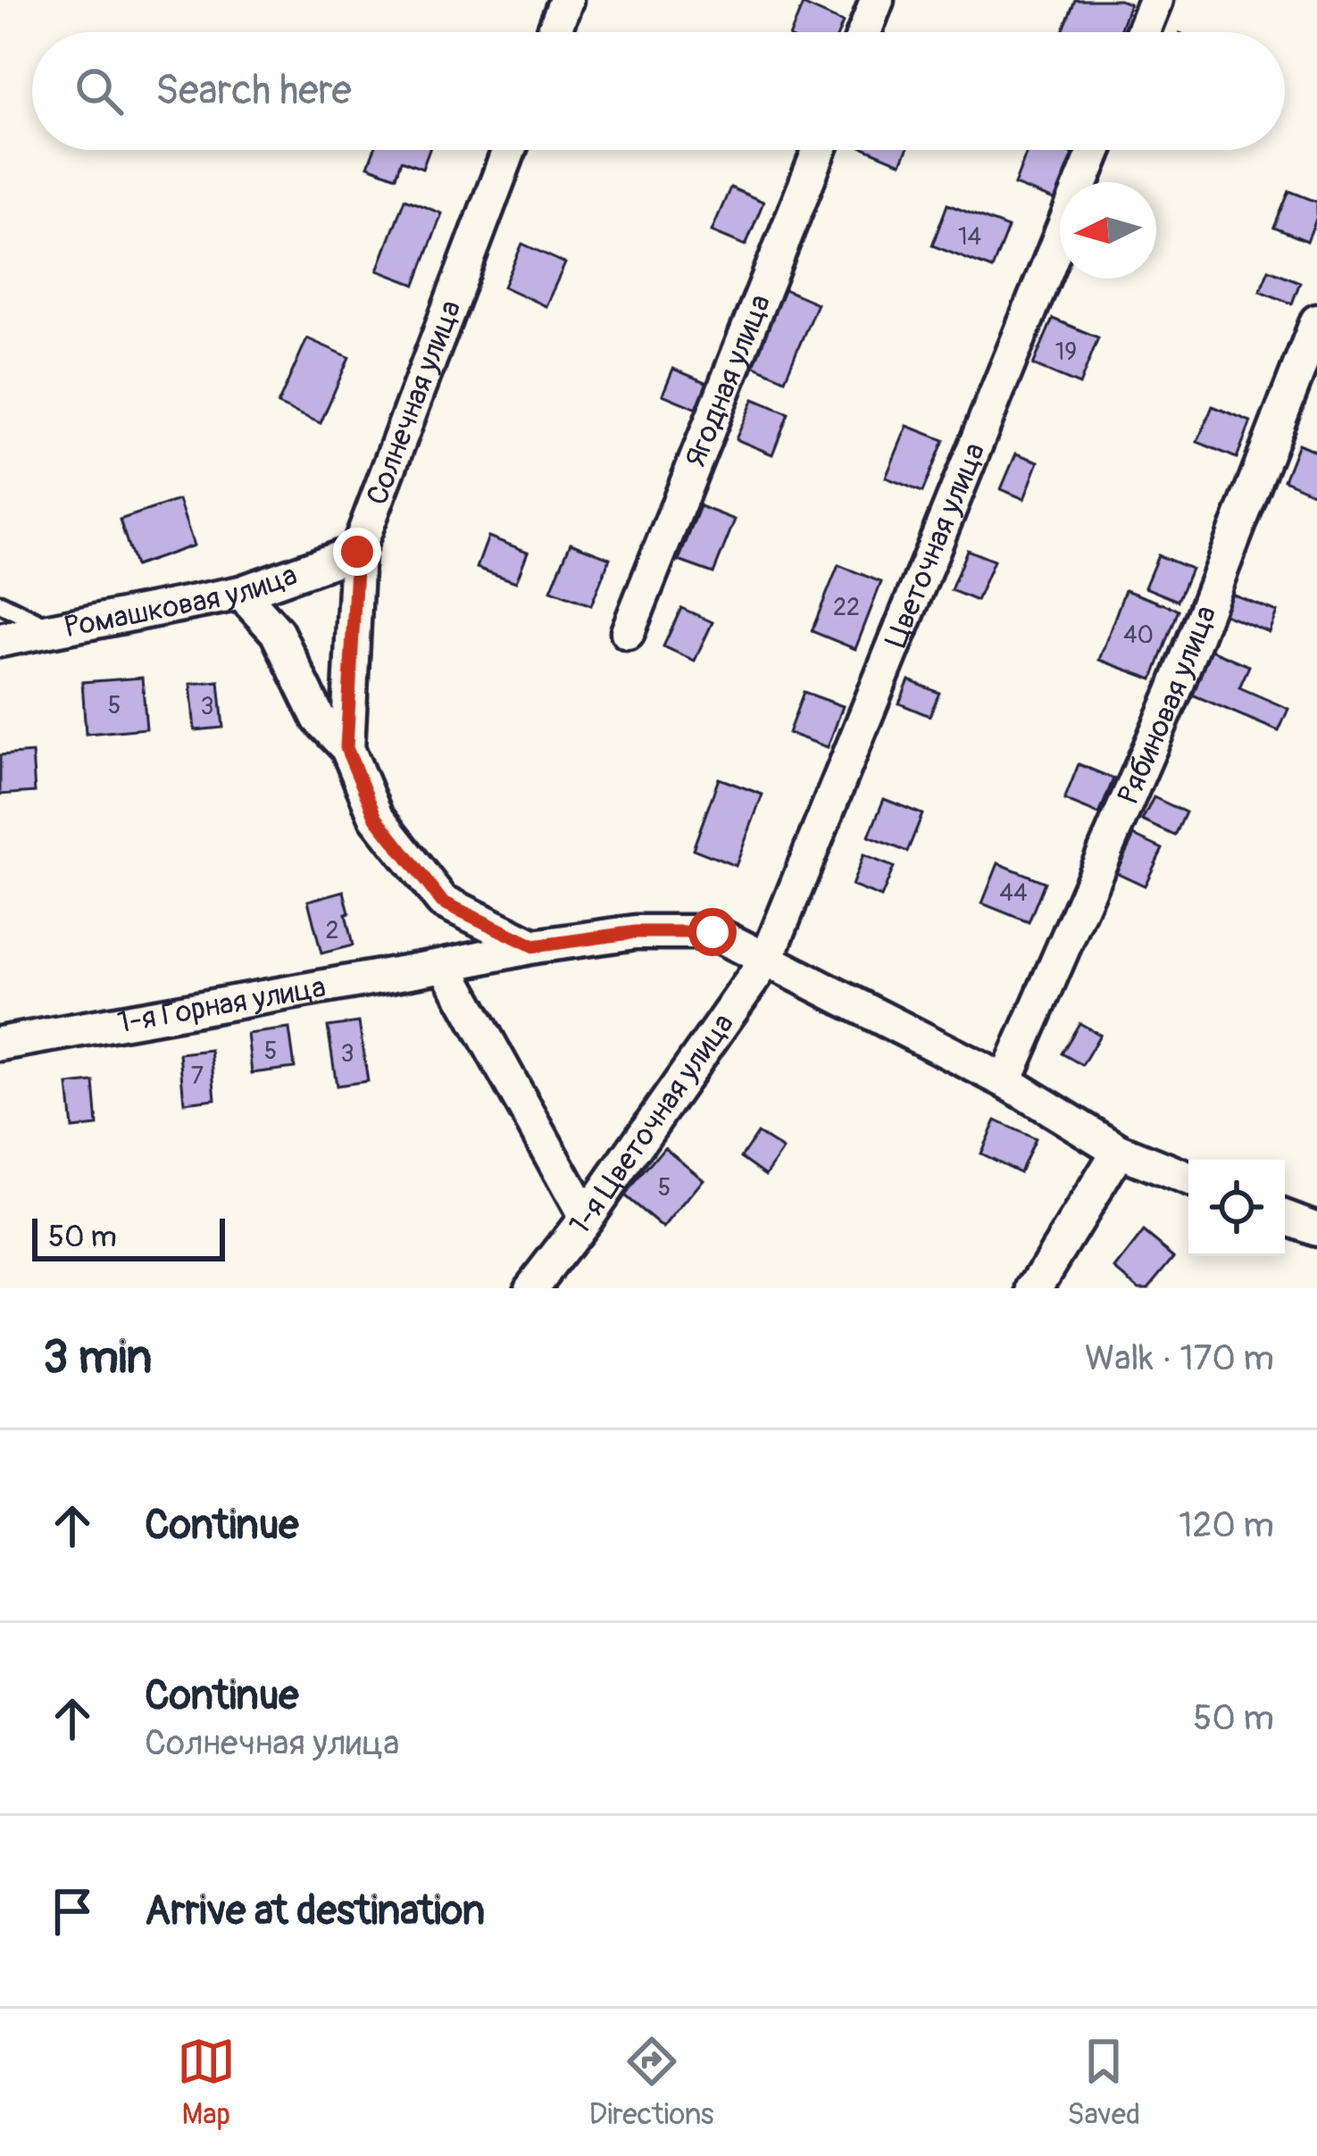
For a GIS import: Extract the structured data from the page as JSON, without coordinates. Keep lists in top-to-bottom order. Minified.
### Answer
{"streets":{"street":["Ягодная улица","Солнечная улица","Цветочная улица","Ромашковая улица","Рябиновая улица","1-я Горная улица","1-я Цветочная улица"]},"crossings":[["Солнечная улица","Ромашковая улица"],["Цветочная улица","1-я Горная улица"],["Цветочная улица","1-я Цветочная улица"],["Рябиновая улица","1-я Горная улица"],["1-я Горная улица","1-я Цветочная улица"]],"house_numbers":["14","19","22","40","5","3","44","2","5","3","7","5"],"scale_bar":"50 m","north":"left","page":{"search":"Search here","scale":"50 m","heading":["3 min","Walk · 170 m"],"list":[["Continue","120 m"],["Continue","Солнечная улица","50 m"],"Arrive at destination"],"nav":["Map","Directions","Saved"]}}
